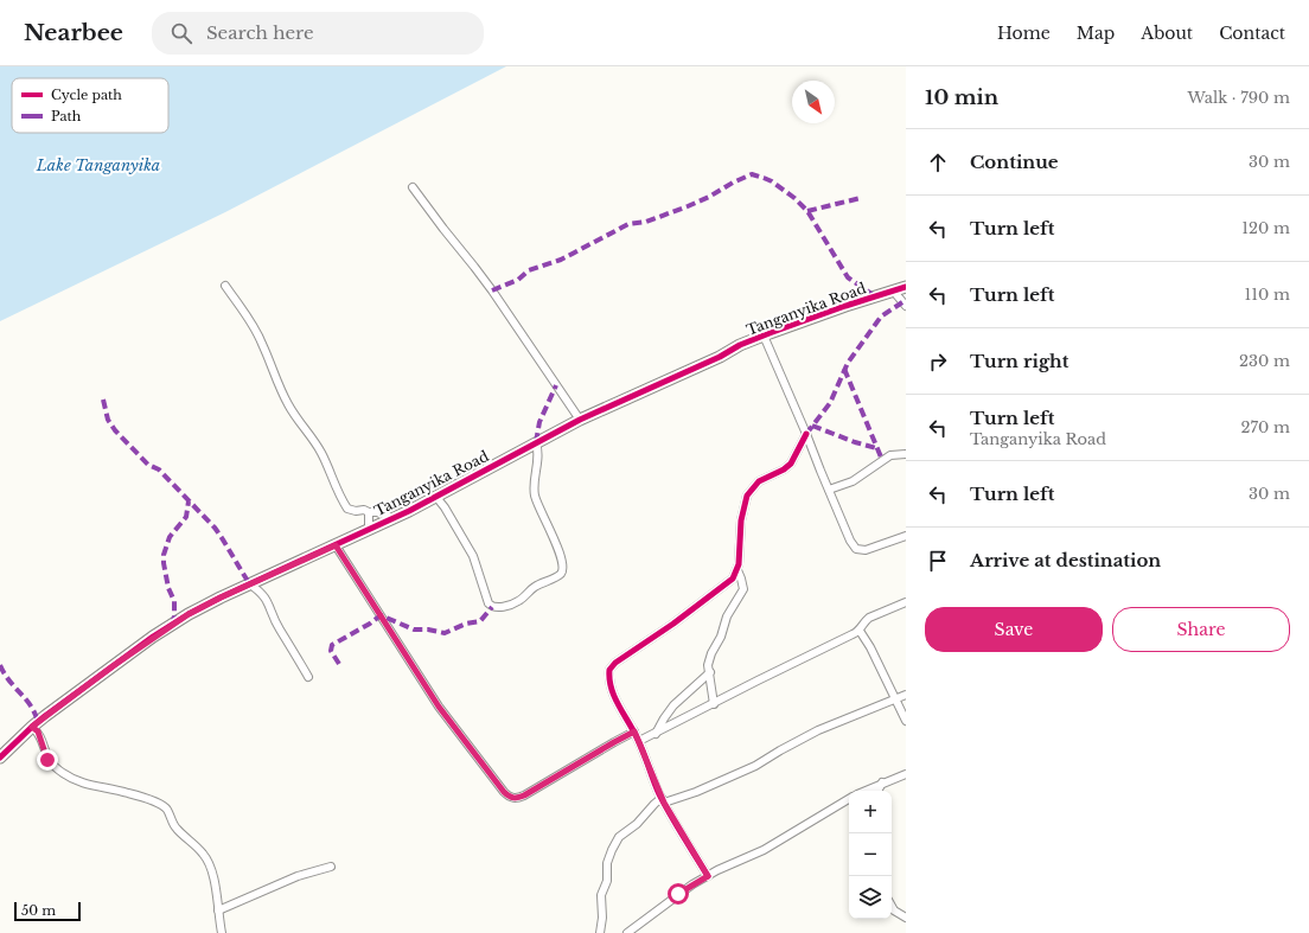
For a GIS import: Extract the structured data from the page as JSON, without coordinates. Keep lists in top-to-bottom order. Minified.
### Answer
{"streets":{"street":["Tanganyika Road"]},"water":["Lake Tanganyika"],"legend":["Cycle path","Path"],"scale_bar":"50 m","north":"bottom right","page":{"header":"Nearbee","search":"Search here","nav":["Home","Map","About","Contact"],"heading":["10 min","Walk · 790 m"],"list":[["Continue","30 m"],["Turn left","120 m"],["Turn left","110 m"],["Turn right","230 m"],["Turn left","Tanganyika Road","270 m"],["Turn left","30 m"],"Arrive at destination"],"buttons":["Save","Share"],"map_buttons":["+","−"],"scale":"50 m"}}
